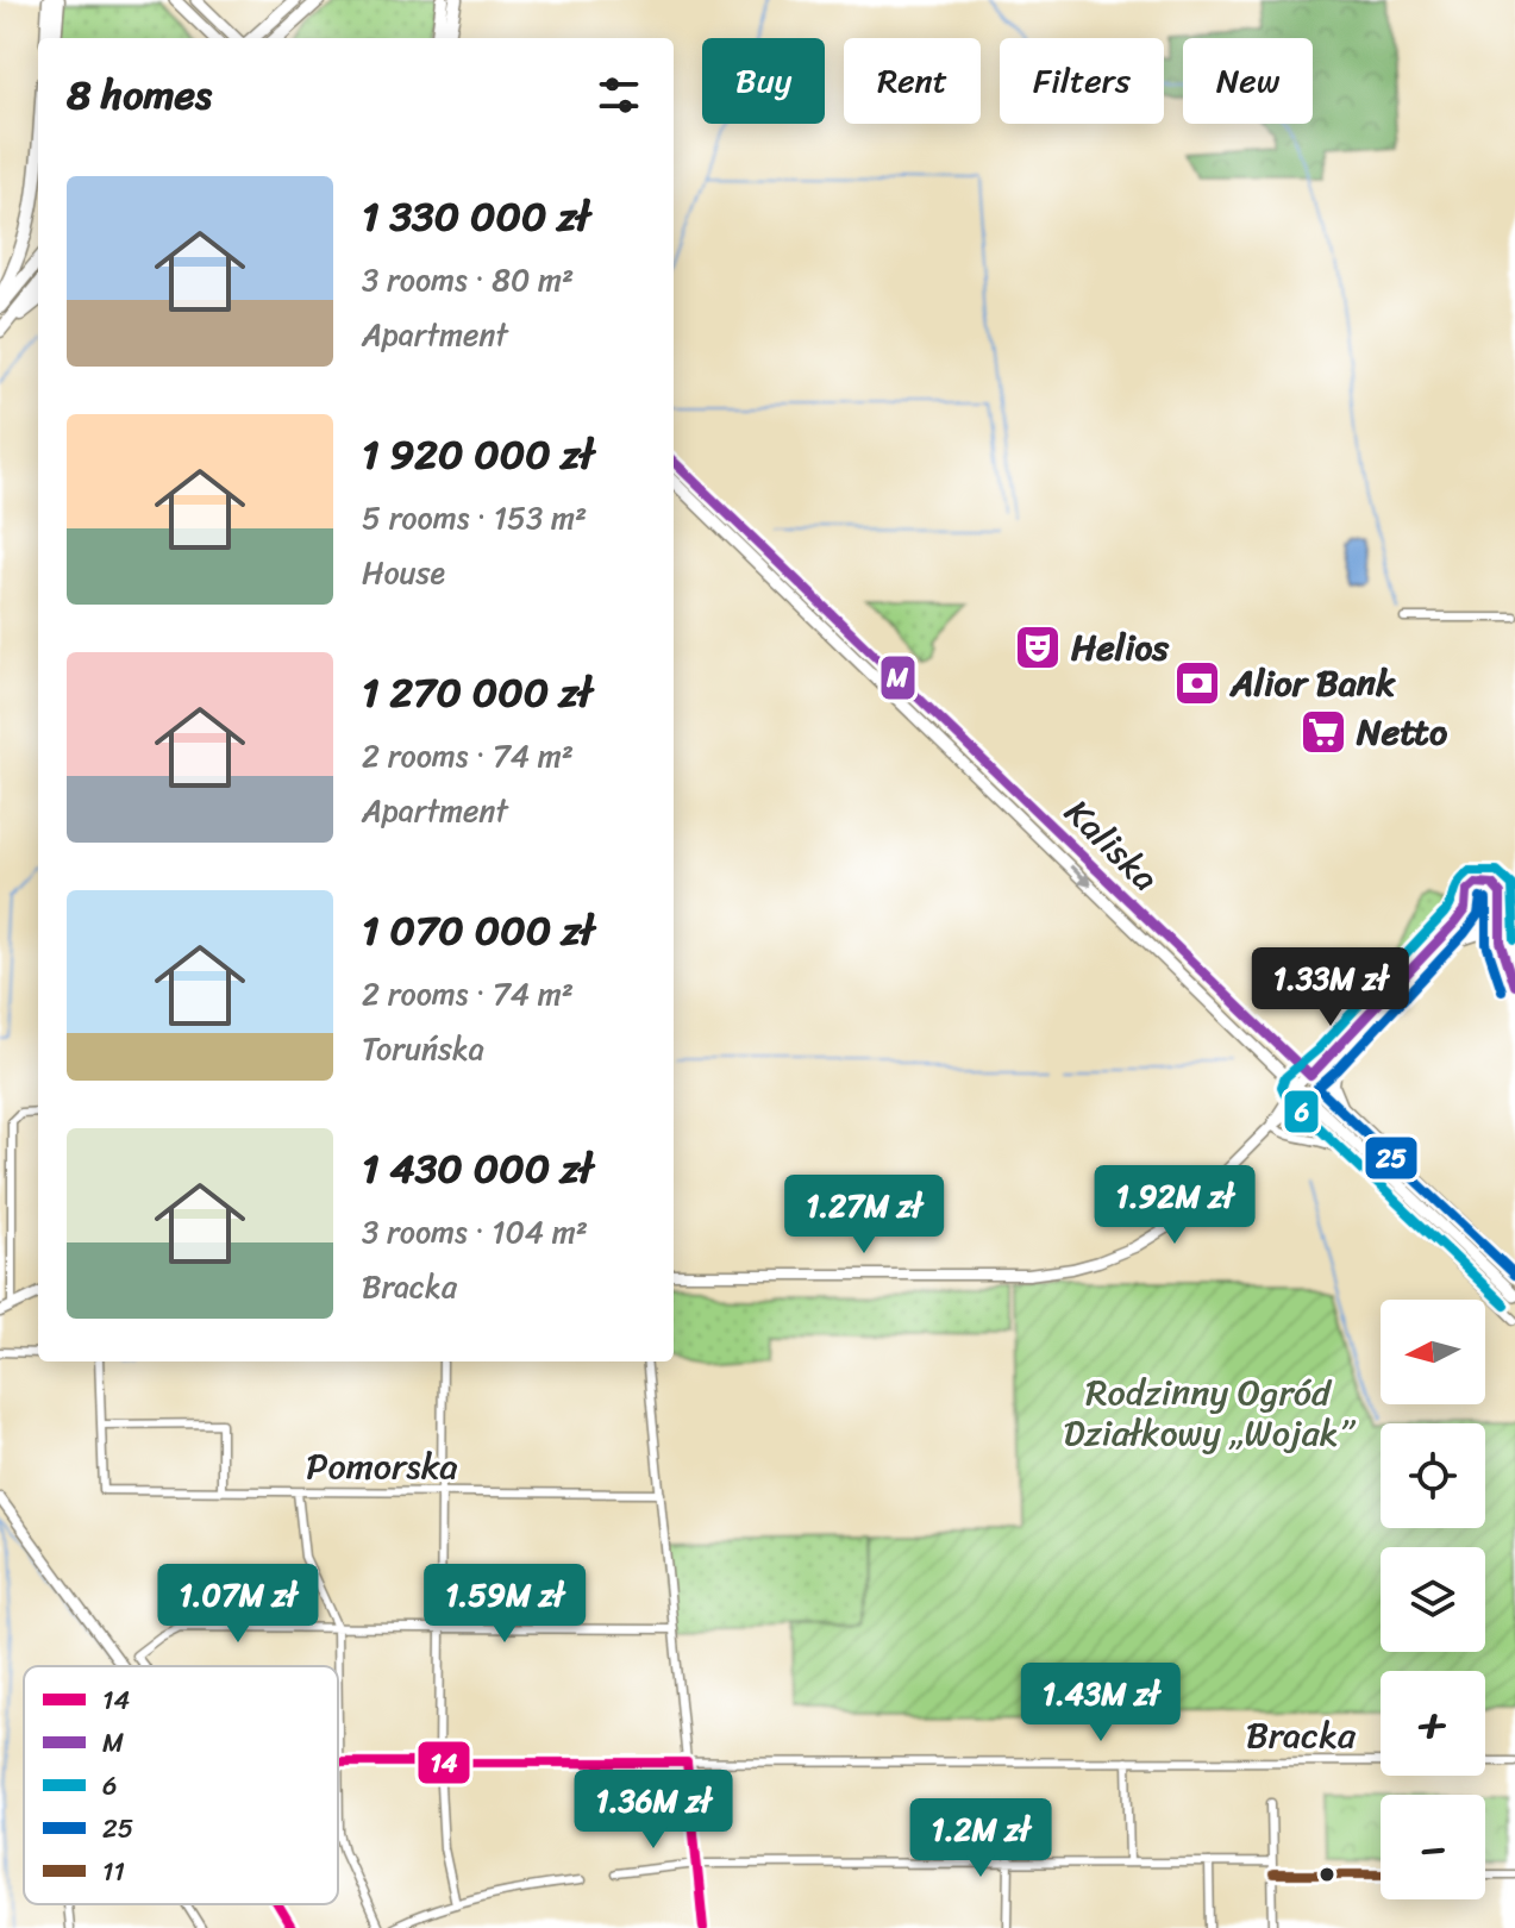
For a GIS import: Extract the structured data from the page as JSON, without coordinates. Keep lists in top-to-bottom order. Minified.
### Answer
{"streets":{"main road":["Kaliska"],"street":["Pomorska","Bracka"]},"parks":["Rodzinny Ogród Działkowy „Wojak”"],"places":{"theatre":["Helios"],"bank":["Alior Bank"],"supermarket":["Netto"]},"lines":["transit line M","transit line 6","transit line 25","transit line 14","transit line 11"],"legend":["14","M","6","25","11"],"north":"left","page":{"chip":["Buy","Rent","Filters","New"],"heading":"8 homes","list":[{"name":"1 330 000 zł","note":"3 rooms · 80 m² · Apartment"},{"name":"1 920 000 zł","note":"5 rooms · 153 m² · House"},{"name":"1 270 000 zł","note":"2 rooms · 74 m² · Apartment"},{"name":"1 070 000 zł","note":"2 rooms · 74 m² · Toruńska"},{"name":"1 430 000 zł","note":"3 rooms · 104 m² · Bracka"}],"price":["1.33M zł","1.92M zł","1.27M zł","1.07M zł","1.59M zł","1.43M zł","1.36M zł","1.2M zł"],"map_buttons":["+","−"]}}
